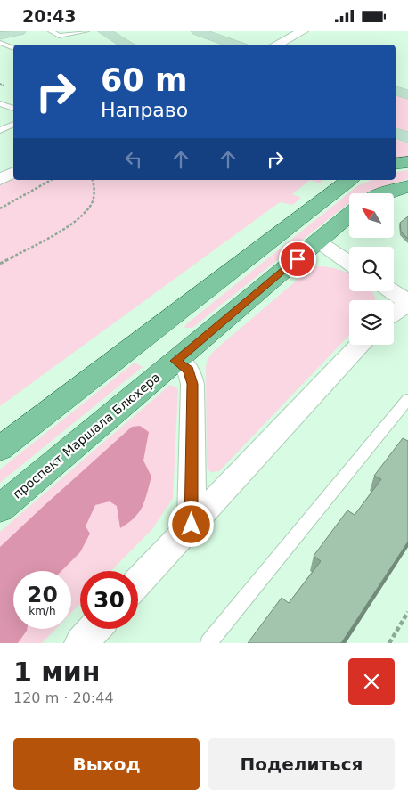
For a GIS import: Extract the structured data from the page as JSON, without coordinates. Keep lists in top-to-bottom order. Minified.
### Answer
{"streets":{"main road":["проспект Маршала Блюхера"]},"north":"top left","page":{"status":"20:43","turn":["60 m","Направо"],"speed":"20 km/h","limit":"30","heading":["1 мин","120 m · 20:44"],"buttons":["Выход","Поделиться"]}}
